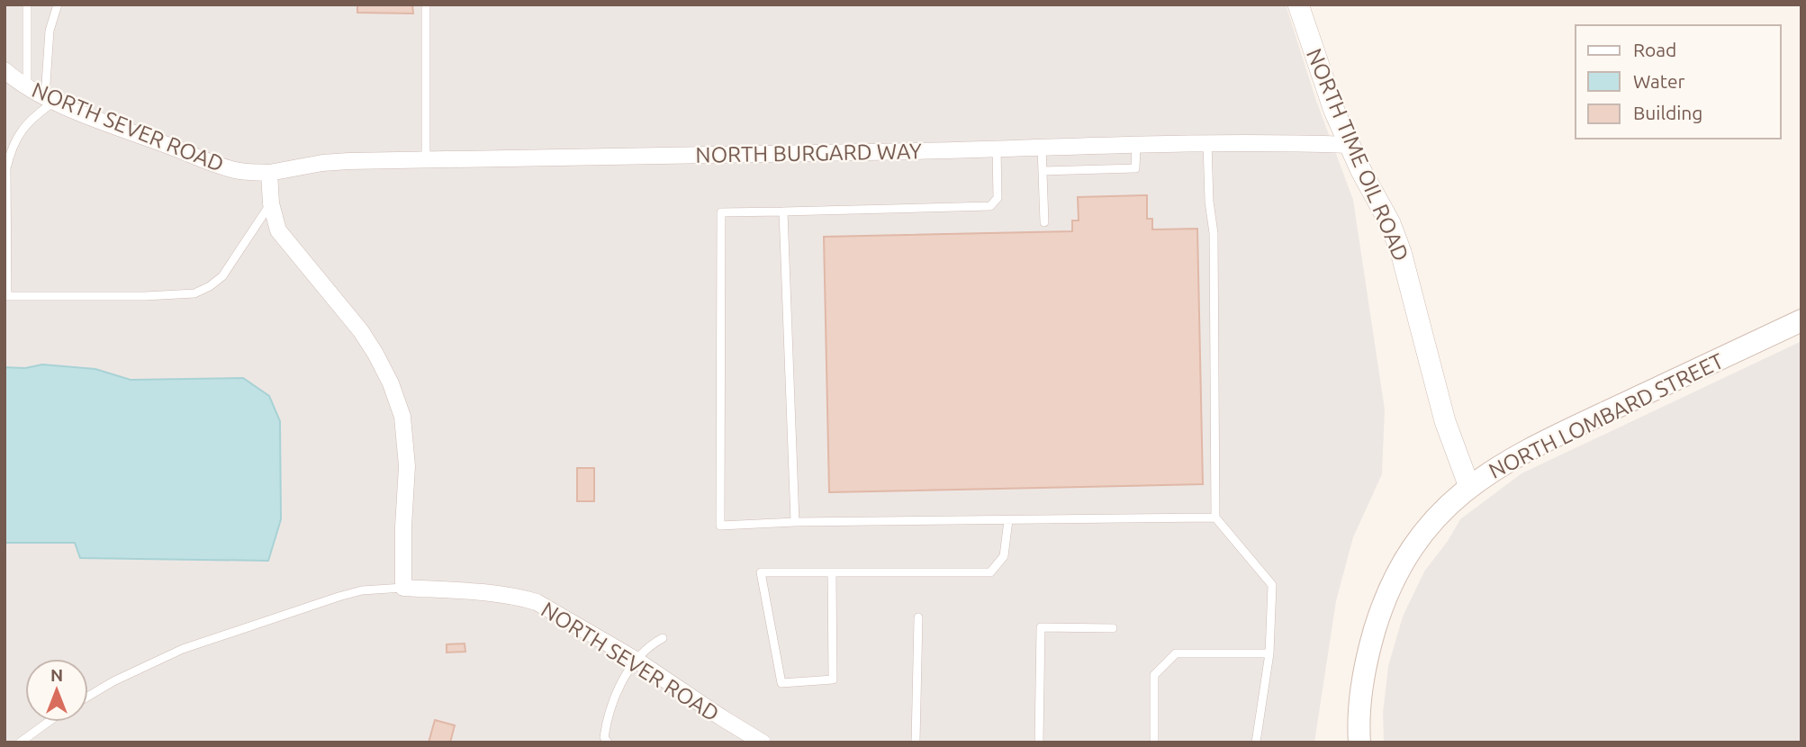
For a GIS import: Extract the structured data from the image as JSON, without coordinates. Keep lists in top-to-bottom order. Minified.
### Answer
{"streets":{"main road":["NORTH LOMBARD STREET"],"street":["NORTH SEVER ROAD","NORTH BURGARD WAY","NORTH TIME OIL ROAD"]},"crossings":[["NORTH SEVER ROAD","NORTH BURGARD WAY"],["NORTH BURGARD WAY","NORTH TIME OIL ROAD"],["NORTH TIME OIL ROAD","NORTH LOMBARD STREET"]],"legend":["Road","Water","Building"],"north":"top"}
